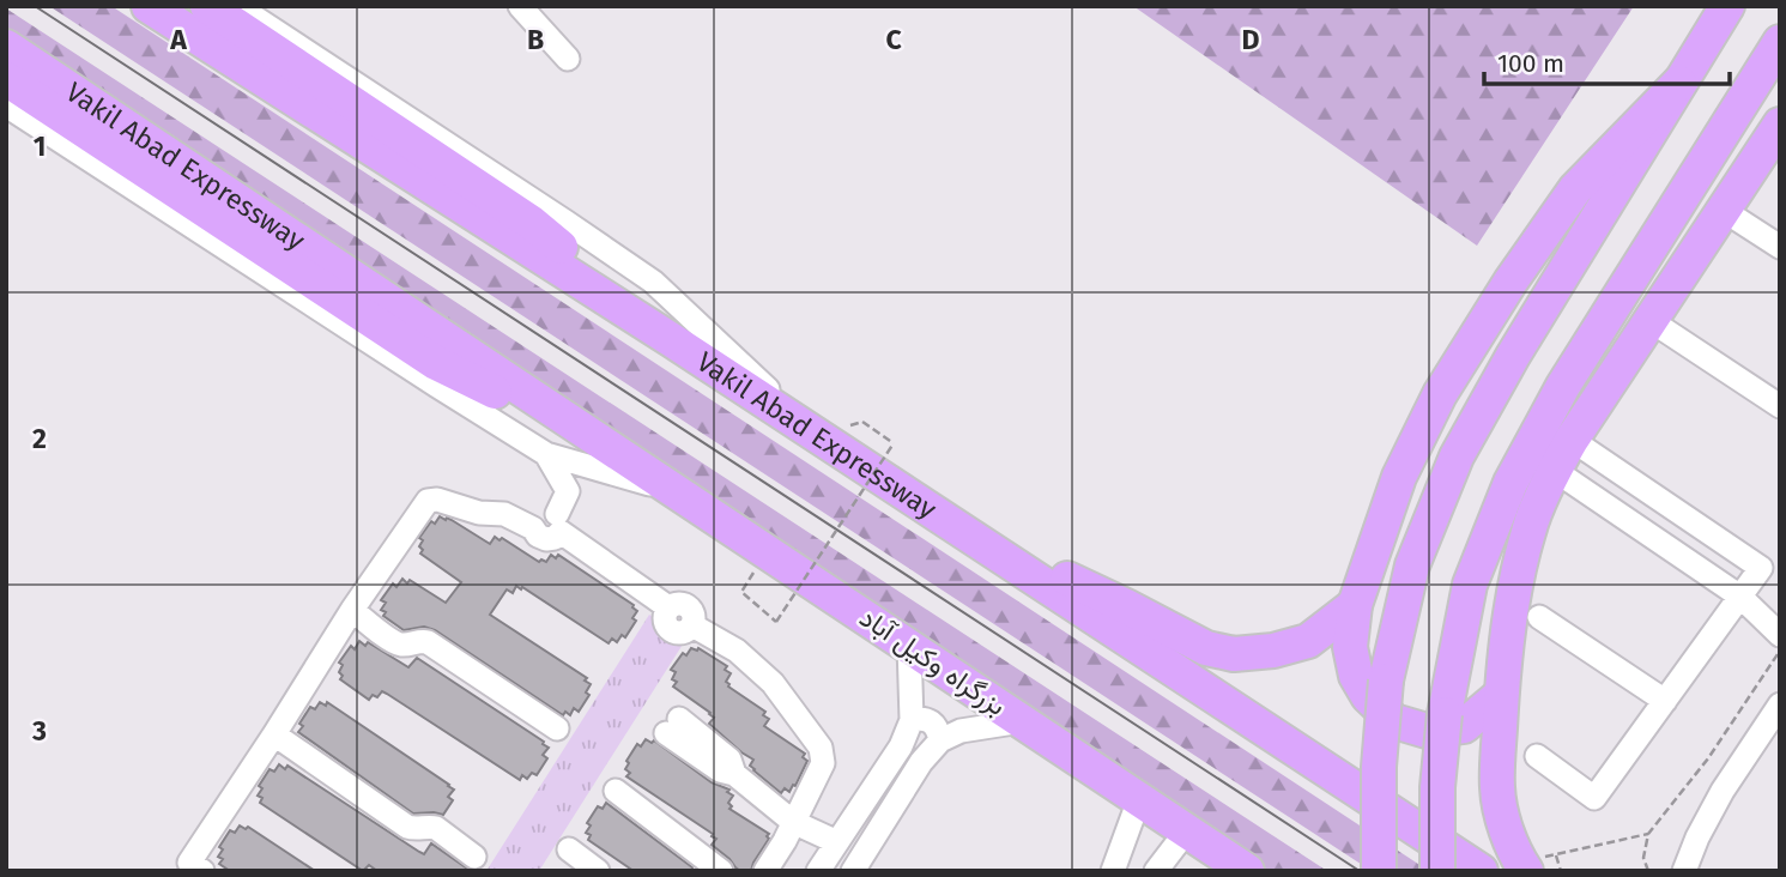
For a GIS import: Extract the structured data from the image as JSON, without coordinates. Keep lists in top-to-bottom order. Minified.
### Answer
{"streets":{"highway":["Vakil Abad Expressway","بزرگراه وکیل آباد"]},"crossings":[["Vakil Abad Expressway","بزرگراه وکیل آباد"]],"scale_bar":"100 m","grid":{"columns":["A","B","C","D"],"rows":["1","2","3"]}}
